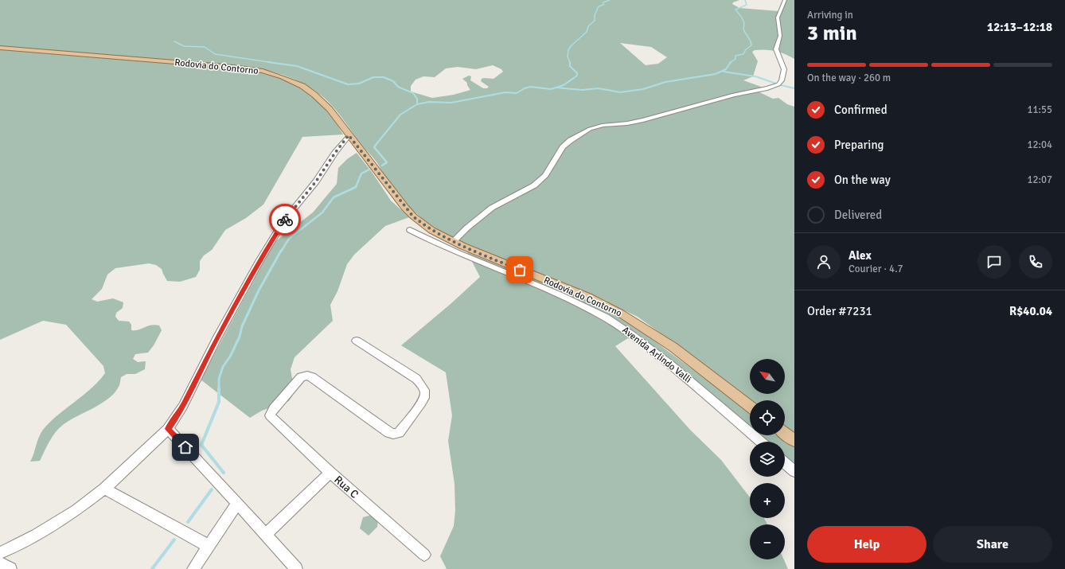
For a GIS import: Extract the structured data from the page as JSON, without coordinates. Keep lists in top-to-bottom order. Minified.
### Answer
{"streets":{"main road":["Rodovia do Contorno"],"street":["Avenida Arlindo Valli","Rua C"]},"north":"top left","page":{"heading":["3 min","Arriving in","12:13–12:18"],"panel":["Alex","Courier · 4.7","Order #7231","R$40.04"],"bar":"On the way · 260 m","list":[["Confirmed","11:55"],["Preparing","12:04"],["On the way","12:07"],"Delivered"],"map_buttons":["+","−"],"buttons":["Help","Share"]}}
